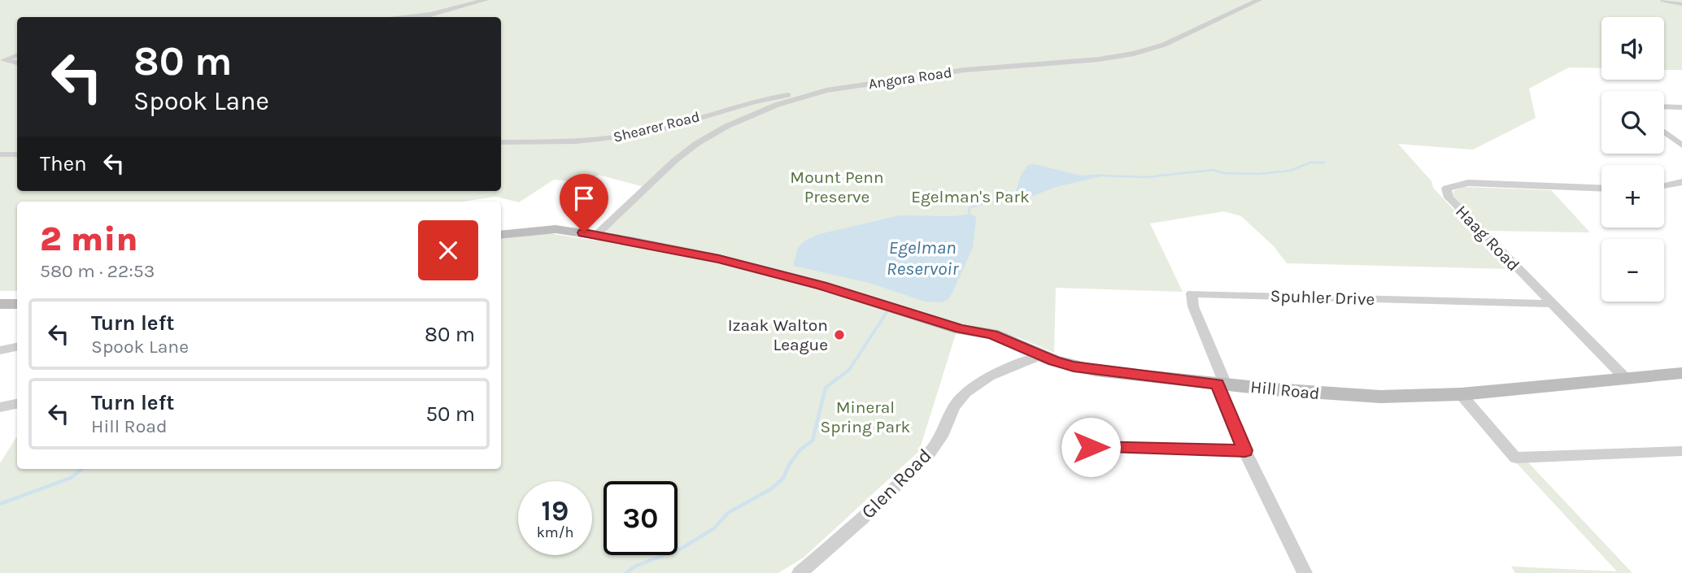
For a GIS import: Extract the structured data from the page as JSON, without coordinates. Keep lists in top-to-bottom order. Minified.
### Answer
{"streets":{"street":["Angora Road","Shearer Road","Haag Road","Spuhler Drive","Hill Road","Glen Road"]},"crossings":[["Angora Road","Shearer Road"],["Angora Road","Hill Road"],["Haag Road","Spuhler Drive"],["Haag Road","Hill Road"],["Spuhler Drive","Hill Road"],["Hill Road","Glen Road"]],"water":["Egelman Reservoir"],"parks":["Mount Penn Preserve","Egelman's Park","Mineral Spring Park"],"places":["Izaak Walton League"],"page":{"map_buttons":["+","−"],"turn":["80 m","Spook Lane"],"then":"Then","heading":["2 min","580 m · 22:53"],"list":[{"name":"Turn left","note":"Spook Lane","value":"80 m"},{"name":"Turn left","note":"Hill Road","value":"50 m"}],"speed":"19 km/h","limit":"30"}}
